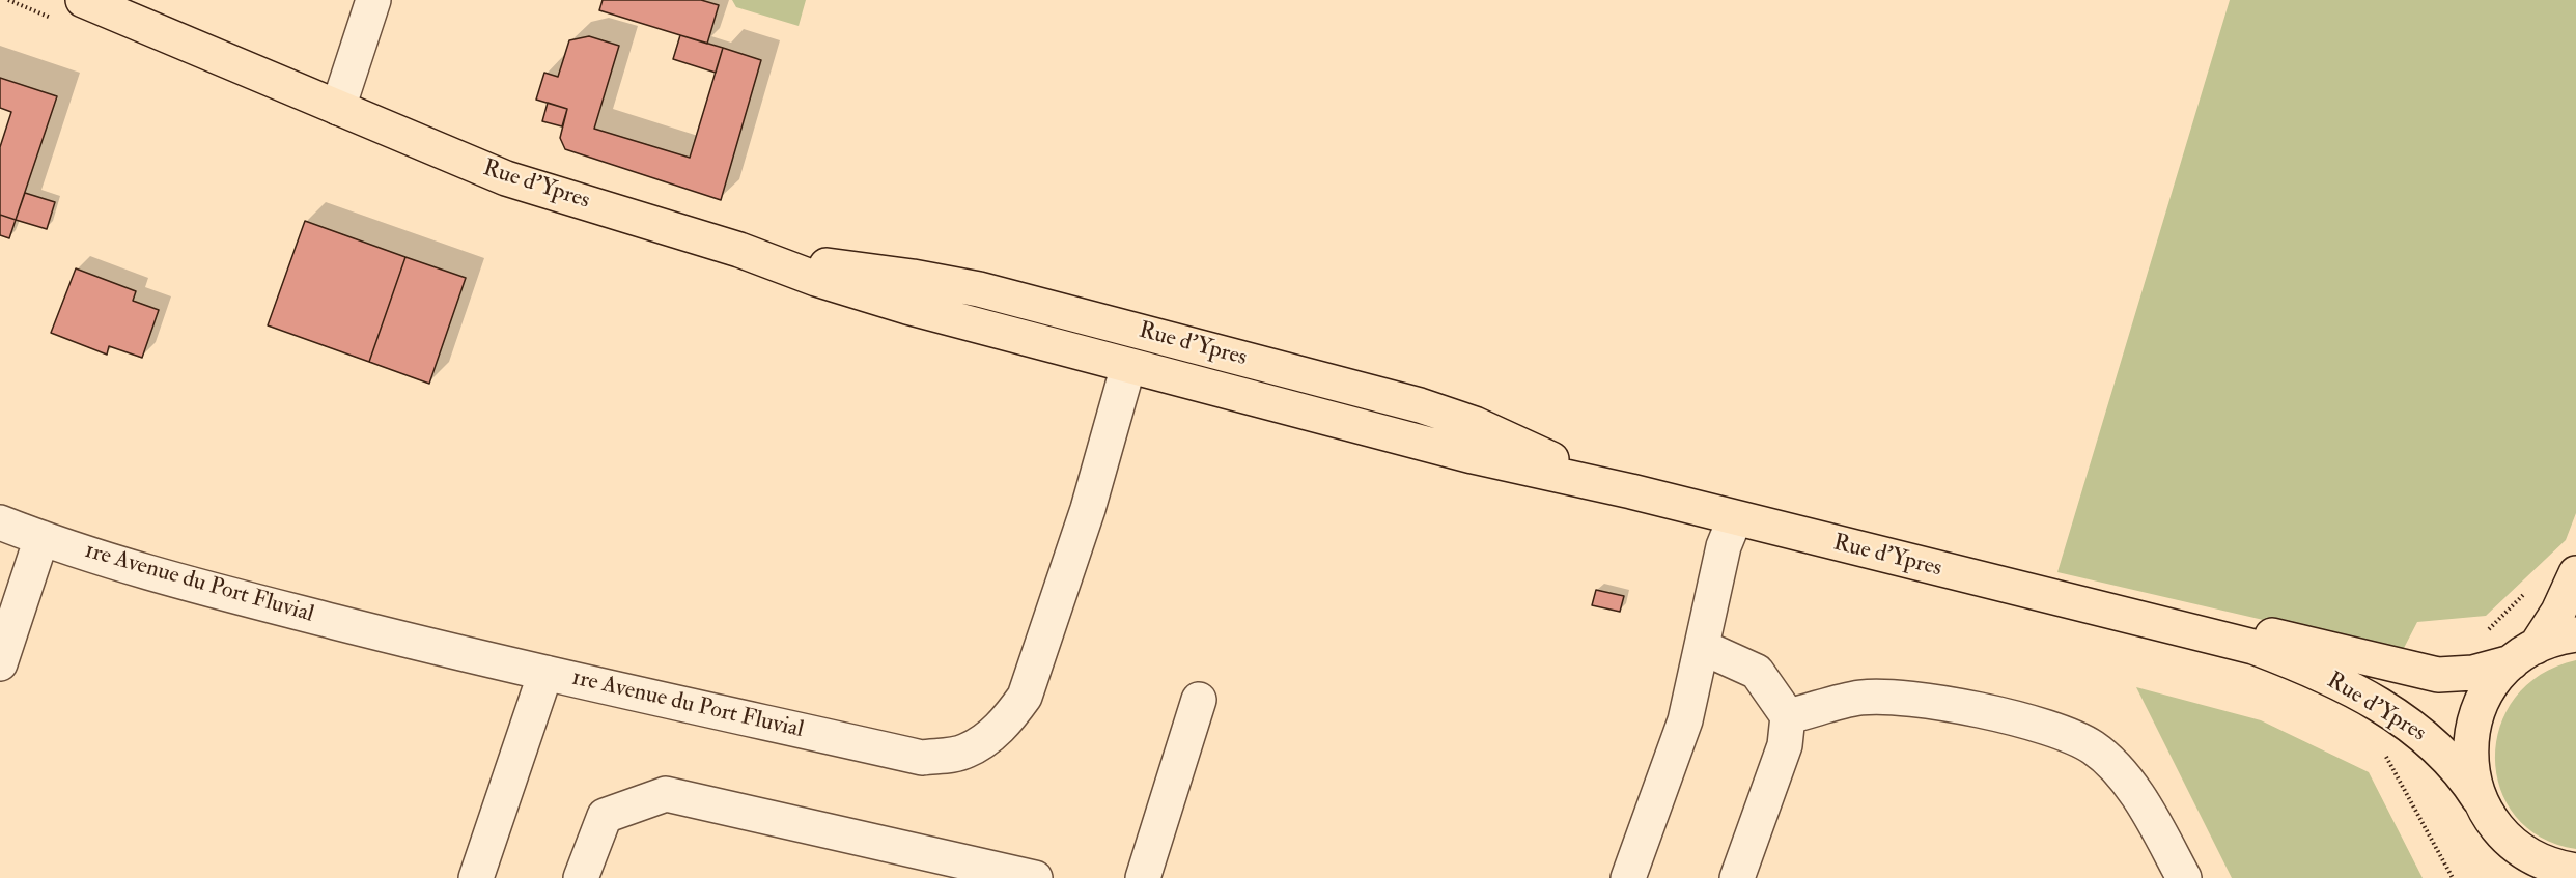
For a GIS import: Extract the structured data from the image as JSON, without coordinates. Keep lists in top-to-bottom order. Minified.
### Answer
{"streets":{"main road":["Rue d'Ypres"],"street":["1re Avenue du Port Fluvial"]},"crossings":[["Rue d'Ypres","1re Avenue du Port Fluvial"]]}
